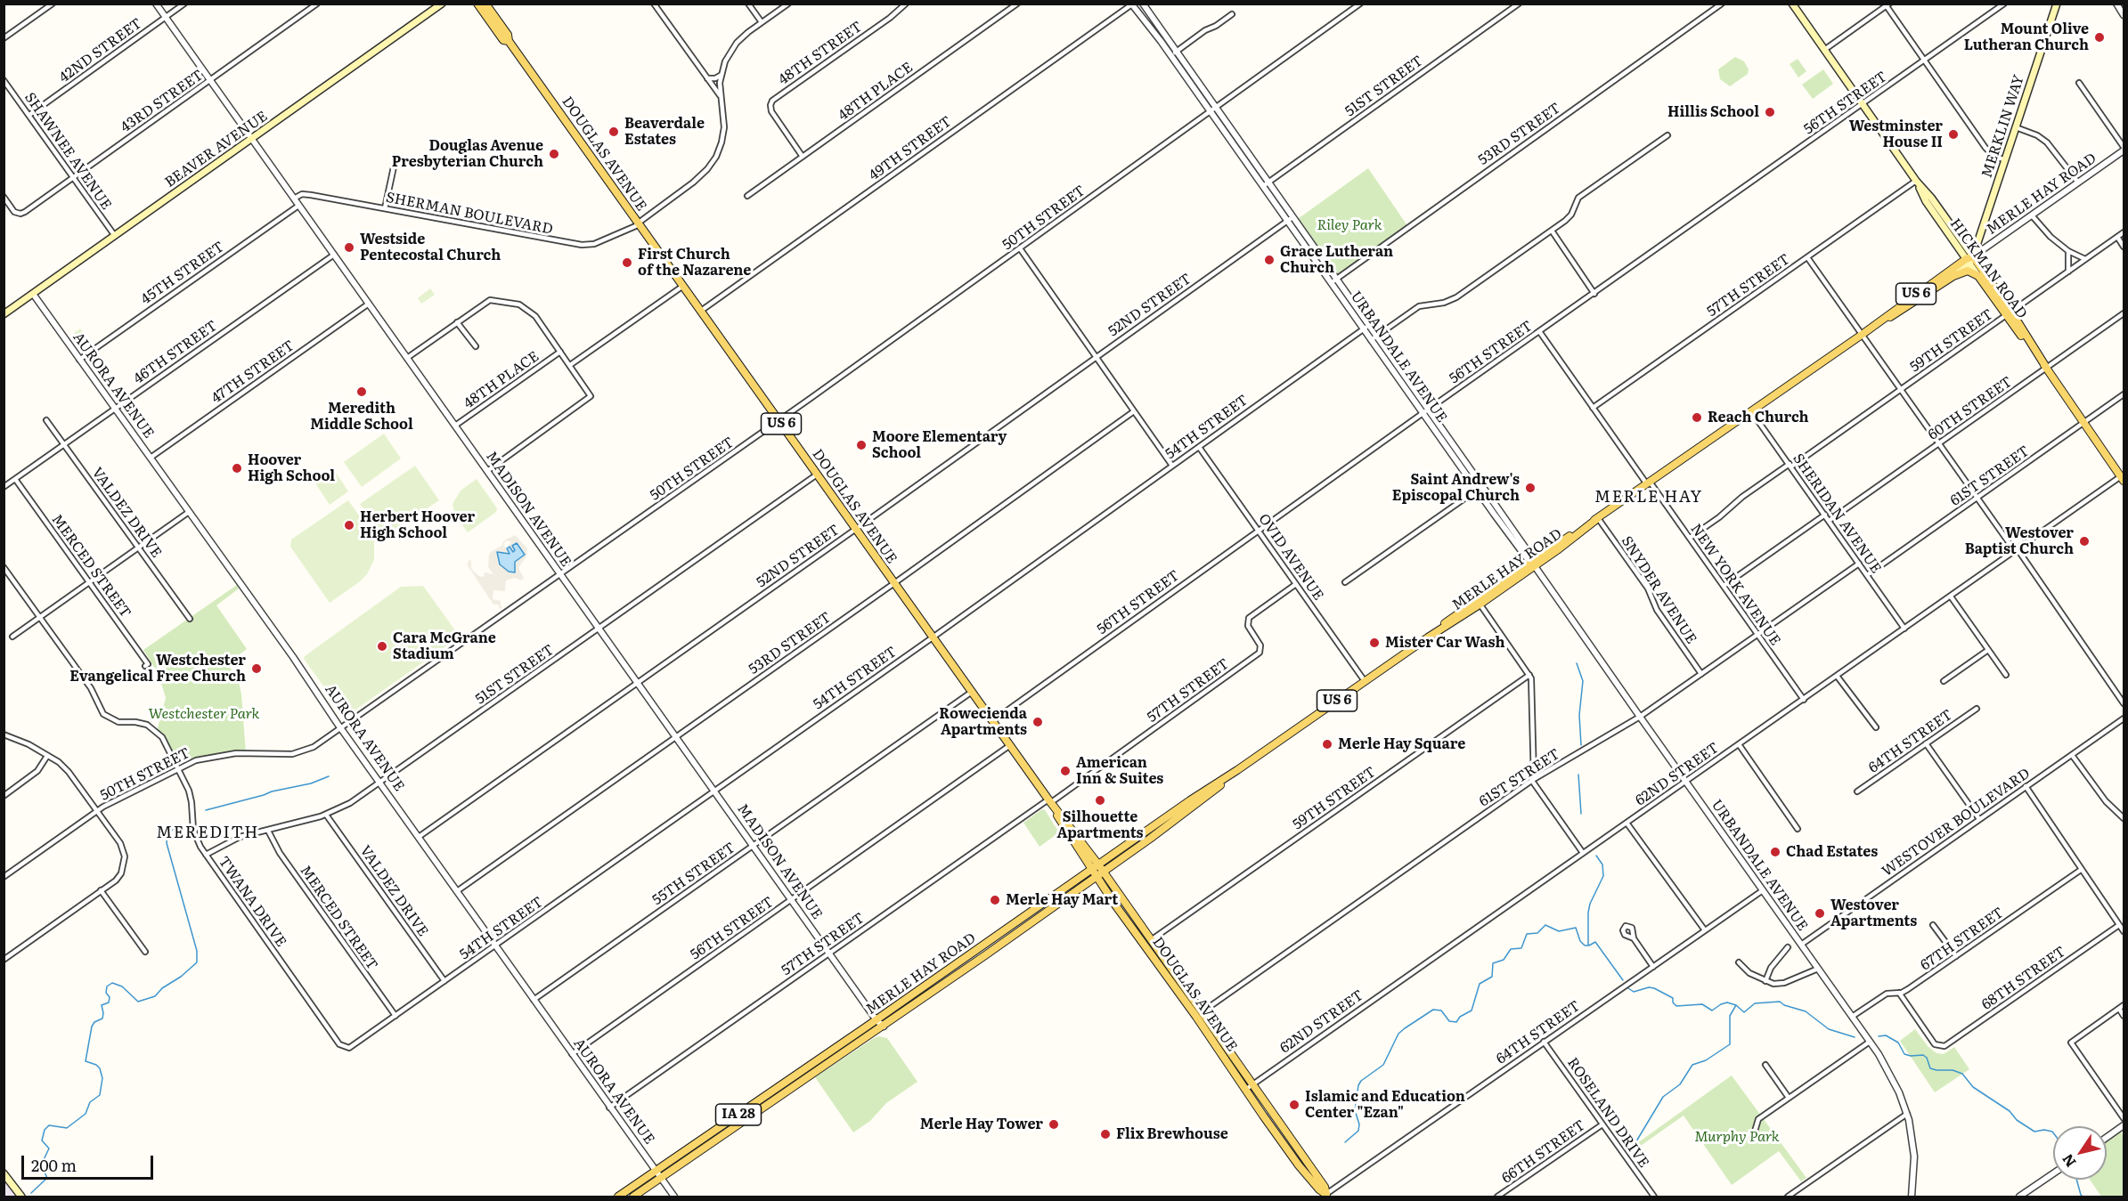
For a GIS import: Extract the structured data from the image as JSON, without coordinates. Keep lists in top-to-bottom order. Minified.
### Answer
{"streets":{"main road":["MERKLIN WAY","BEAVER AVENUE","DOUGLAS AVENUE","MERLE HAY ROAD","HICKMAN ROAD","US 6","IA 28"],"street":["42ND STREET","48TH STREET","51ST STREET","48TH PLACE","43RD STREET","56TH STREET","53RD STREET","49TH STREET","SHAWNEE AVENUE","SHERMAN BOULEVARD","50TH STREET","45TH STREET","57TH STREET","52ND STREET","59TH STREET","46TH STREET","URBANDALE AVENUE","47TH STREET","AURORA AVENUE","60TH STREET","54TH STREET","61ST STREET","MADISON AVENUE","VALDEZ DRIVE","SHERIDAN AVENUE","OVID AVENUE","MERCED STREET","NEW YORK AVENUE","SNYDER AVENUE","64TH STREET","62ND STREET","WESTOVER BOULEVARD","55TH STREET","TWANA DRIVE","67TH STREET","68TH STREET","ROSELAND DRIVE","66TH STREET"]},"crossings":[["42ND STREET","SHAWNEE AVENUE"],["42ND STREET","MADISON AVENUE"],["48TH STREET","48TH PLACE"],["51ST STREET","DOUGLAS AVENUE"],["51ST STREET","URBANDALE AVENUE"],["51ST STREET","AURORA AVENUE"],["51ST STREET","MADISON AVENUE"],["51ST STREET","VALDEZ DRIVE"],["51ST STREET","MERCED STREET"],["51ST STREET","TWANA DRIVE"],["48TH PLACE","MADISON AVENUE"],["43RD STREET","SHAWNEE AVENUE"],["43RD STREET","MADISON AVENUE"],["56TH STREET","DOUGLAS AVENUE"],["56TH STREET","HICKMAN ROAD"],["56TH STREET","URBANDALE AVENUE"],["56TH STREET","AURORA AVENUE"],["56TH STREET","MADISON AVENUE"],["56TH STREET","OVID AVENUE"],["56TH STREET","NEW YORK AVENUE"],["MERKLIN WAY","MERLE HAY ROAD"],["MERKLIN WAY","HICKMAN ROAD"],["53RD STREET","DOUGLAS AVENUE"],["53RD STREET","URBANDALE AVENUE"],["53RD STREET","AURORA AVENUE"],["53RD STREET","MADISON AVENUE"],["49TH STREET","DOUGLAS AVENUE"],["49TH STREET","URBANDALE AVENUE"],["BEAVER AVENUE","SHAWNEE AVENUE"],["BEAVER AVENUE","AURORA AVENUE"],["BEAVER AVENUE","MADISON AVENUE"],["DOUGLAS AVENUE","MERLE HAY ROAD"],["DOUGLAS AVENUE","SHERMAN BOULEVARD"],["DOUGLAS AVENUE","50TH STREET"],["DOUGLAS AVENUE","57TH STREET"],["DOUGLAS AVENUE","52ND STREET"],["DOUGLAS AVENUE","59TH STREET"],["DOUGLAS AVENUE","54TH STREET"],["DOUGLAS AVENUE","61ST STREET"],["DOUGLAS AVENUE","64TH STREET"],["DOUGLAS AVENUE","62ND STREET"],["DOUGLAS AVENUE","55TH STREET"],["MERLE HAY ROAD","HICKMAN ROAD"],["MERLE HAY ROAD","US 6"],["MERLE HAY ROAD","URBANDALE AVENUE"],["MERLE HAY ROAD","AURORA AVENUE"],["MERLE HAY ROAD","MADISON AVENUE"],["MERLE HAY ROAD","SHERIDAN AVENUE"],["MERLE HAY ROAD","OVID AVENUE"],["MERLE HAY ROAD","NEW YORK AVENUE"],["MERLE HAY ROAD","SNYDER AVENUE"],["SHERMAN BOULEVARD","MADISON AVENUE"],["50TH STREET","URBANDALE AVENUE"],["50TH STREET","AURORA AVENUE"],["50TH STREET","MADISON AVENUE"],["50TH STREET","TWANA DRIVE"],["HICKMAN ROAD","57TH STREET"],["HICKMAN ROAD","US 6"],["HICKMAN ROAD","59TH STREET"],["HICKMAN ROAD","60TH STREET"],["HICKMAN ROAD","61ST STREET"],["HICKMAN ROAD","62ND STREET"],["45TH STREET","AURORA AVENUE"],["45TH STREET","MADISON AVENUE"],["57TH STREET","AURORA AVENUE"],["57TH STREET","MADISON AVENUE"],["57TH STREET","OVID AVENUE"],["57TH STREET","NEW YORK AVENUE"],["52ND STREET","URBANDALE AVENUE"],["52ND STREET","AURORA AVENUE"],["52ND STREET","MADISON AVENUE"],["59TH STREET","SHERIDAN AVENUE"],["59TH STREET","NEW YORK AVENUE"],["46TH STREET","AURORA AVENUE"],["46TH STREET","MADISON AVENUE"],["46TH STREET","VALDEZ DRIVE"],["46TH STREET","MERCED STREET"],["URBANDALE AVENUE","54TH STREET"],["URBANDALE AVENUE","61ST STREET"],["URBANDALE AVENUE","64TH STREET"],["URBANDALE AVENUE","62ND STREET"],["URBANDALE AVENUE","WESTOVER BOULEVARD"],["URBANDALE AVENUE","67TH STREET"],["47TH STREET","AURORA AVENUE"],["47TH STREET","MADISON AVENUE"],["AURORA AVENUE","54TH STREET"],["AURORA AVENUE","55TH STREET"],["60TH STREET","SHERIDAN AVENUE"],["54TH STREET","MADISON AVENUE"],["54TH STREET","VALDEZ DRIVE"],["54TH STREET","OVID AVENUE"],["54TH STREET","MERCED STREET"],["54TH STREET","TWANA DRIVE"],["61ST STREET","SHERIDAN AVENUE"],["61ST STREET","NEW YORK AVENUE"],["61ST STREET","SNYDER AVENUE"],["MADISON AVENUE","55TH STREET"],["SHERIDAN AVENUE","62ND STREET"],["NEW YORK AVENUE","62ND STREET"],["64TH STREET","ROSELAND DRIVE"],["67TH STREET","68TH STREET"],["ROSELAND DRIVE","66TH STREET"]],"districts":["MERLE HAY","MEREDITH"],"parks":["Riley Park","Westchester Park","Murphy Park"],"places":["Mount Olive Lutheran Church","Hillis School","Beaverdale Estates","Westminster House II","Douglas Avenue Presbyterian Church","Westside Pentecostal Church","Grace Lutheran Church","First Church of the Nazarene","Meredith Middle School","Reach Church","Moore Elementary School","Hoover High School","Saint Andrew's Episcopal Church","Herbert Hoover High School","Westover Baptist Church","Mister Car Wash","Cara McGrane Stadium","Westchester Evangelical Free Church","Rowecienda Apartments","Merle Hay Square","American Inn & Suites","Silhouette Apartments","Chad Estates","Merle Hay Mart","Westover Apartments","Islamic and Education Center \"Ezan\"","Merle Hay Tower","Flix Brewhouse"],"scale_bar":"200 m","north":"bottom left"}
